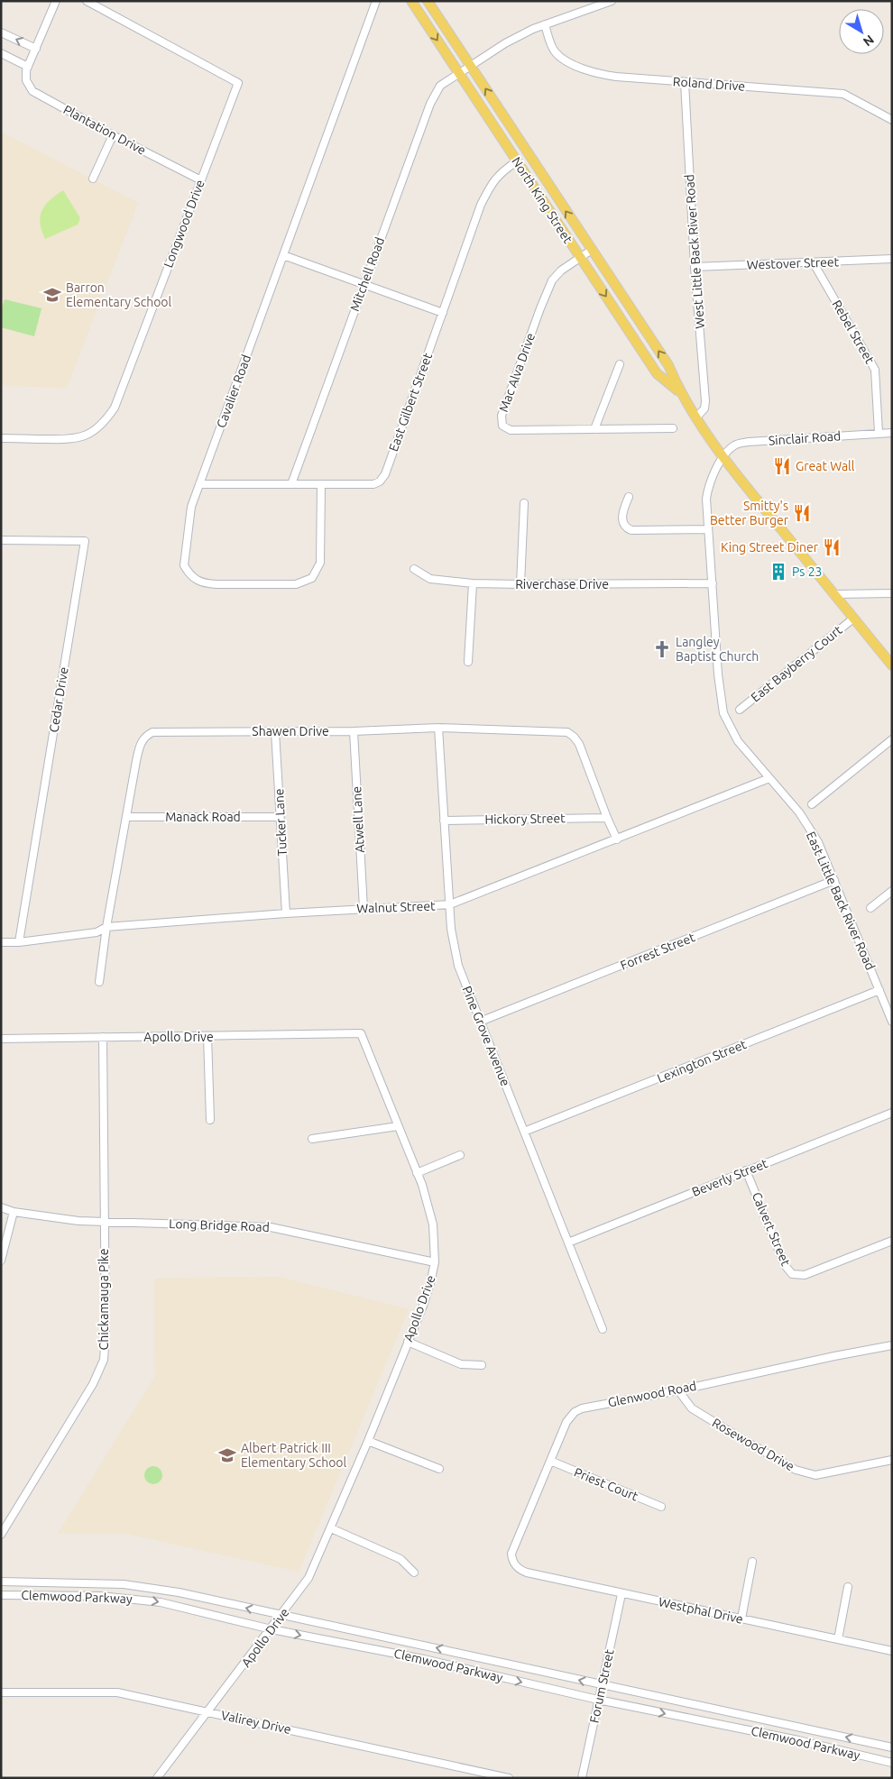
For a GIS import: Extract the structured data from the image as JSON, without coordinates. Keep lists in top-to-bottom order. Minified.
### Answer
{"streets":{"main road":["North King Street"],"street":["Roland Drive","Plantation Drive","Longwood Drive","West Little Back River Road","Westover Street","Mitchell Road","Rebel Street","Mac Alva Drive","Cavalier Road","East Gilbert Street","Sinclair Road","Riverchase Drive","East Bayberry Court","Cedar Drive","Shawen Drive","Manack Road","Hickory Street","Atwell Lane","Tucker Lane","East Little Back River Road","Walnut Street","Forrest Street","Pine Grove Avenue","Apollo Drive","Lexington Street","Beverly Street","Long Bridge Road","Calvert Street","Chickamauga Pike","Glenwood Road","Rosewood Drive","Priest Court","Clemwood Parkway","Westphal Drive","Forum Street","Valirey Drive"]},"crossings":[["Roland Drive","West Little Back River Road"],["Roland Drive","Mitchell Road"],["Plantation Drive","Longwood Drive"],["North King Street","West Little Back River Road"],["North King Street","Mitchell Road"],["North King Street","Mac Alva Drive"],["North King Street","East Gilbert Street"],["North King Street","Sinclair Road"],["North King Street","East Bayberry Court"],["North King Street","East Little Back River Road"],["West Little Back River Road","Westover Street"],["Westover Street","Rebel Street"],["Mitchell Road","East Gilbert Street"],["Rebel Street","Sinclair Road"],["Cavalier Road","East Gilbert Street"],["Sinclair Road","East Little Back River Road"],["Riverchase Drive","East Little Back River Road"],["Cedar Drive","Walnut Street"],["Shawen Drive","Manack Road"],["Shawen Drive","Hickory Street"],["Shawen Drive","Atwell Lane"],["Shawen Drive","Tucker Lane"],["Shawen Drive","Walnut Street"],["Shawen Drive","Pine Grove Avenue"],["Manack Road","Tucker Lane"],["Hickory Street","Pine Grove Avenue"],["Atwell Lane","Walnut Street"],["Tucker Lane","Walnut Street"],["East Little Back River Road","Walnut Street"],["East Little Back River Road","Forrest Street"],["East Little Back River Road","Lexington Street"],["Walnut Street","Pine Grove Avenue"],["Forrest Street","Pine Grove Avenue"],["Pine Grove Avenue","Lexington Street"],["Pine Grove Avenue","Beverly Street"],["Apollo Drive","Long Bridge Road"],["Apollo Drive","Chickamauga Pike"],["Apollo Drive","Clemwood Parkway"],["Apollo Drive","Valirey Drive"],["Beverly Street","Calvert Street"],["Long Bridge Road","Chickamauga Pike"],["Glenwood Road","Rosewood Drive"],["Glenwood Road","Priest Court"],["Glenwood Road","Westphal Drive"],["Clemwood Parkway","Forum Street"],["Westphal Drive","Forum Street"]],"places":{"school or university":["Barron Elementary School","Albert Patrick III Elementary School"],"restaurant":["Great Wall","Smitty's Better Burger","King Street Diner"],"building":["Ps 23"],"church":["Langley Baptist Church"]},"north":"bottom right"}
